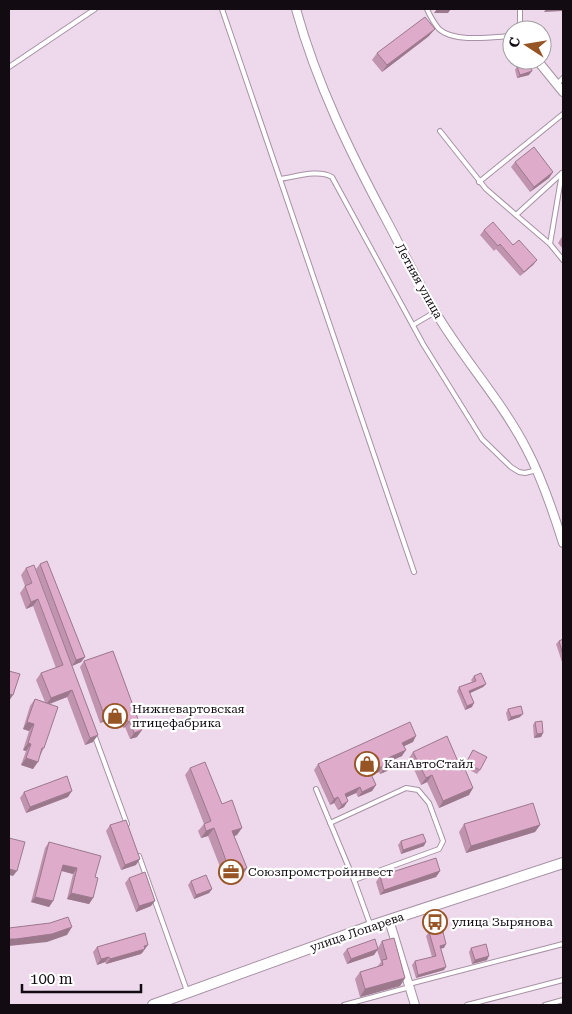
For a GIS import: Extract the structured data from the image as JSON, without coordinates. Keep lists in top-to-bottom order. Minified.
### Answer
{"streets":{"main road":["улица Лопарева"],"street":["Летняя улица"]},"places":{"shop":["Нижневартовская птицефабрика","КанАвтоСтайл"],"office":["Союзпромстройинвест"],"bus stop":["улица Зырянова"]},"scale_bar":"100 m","north":"left"}
